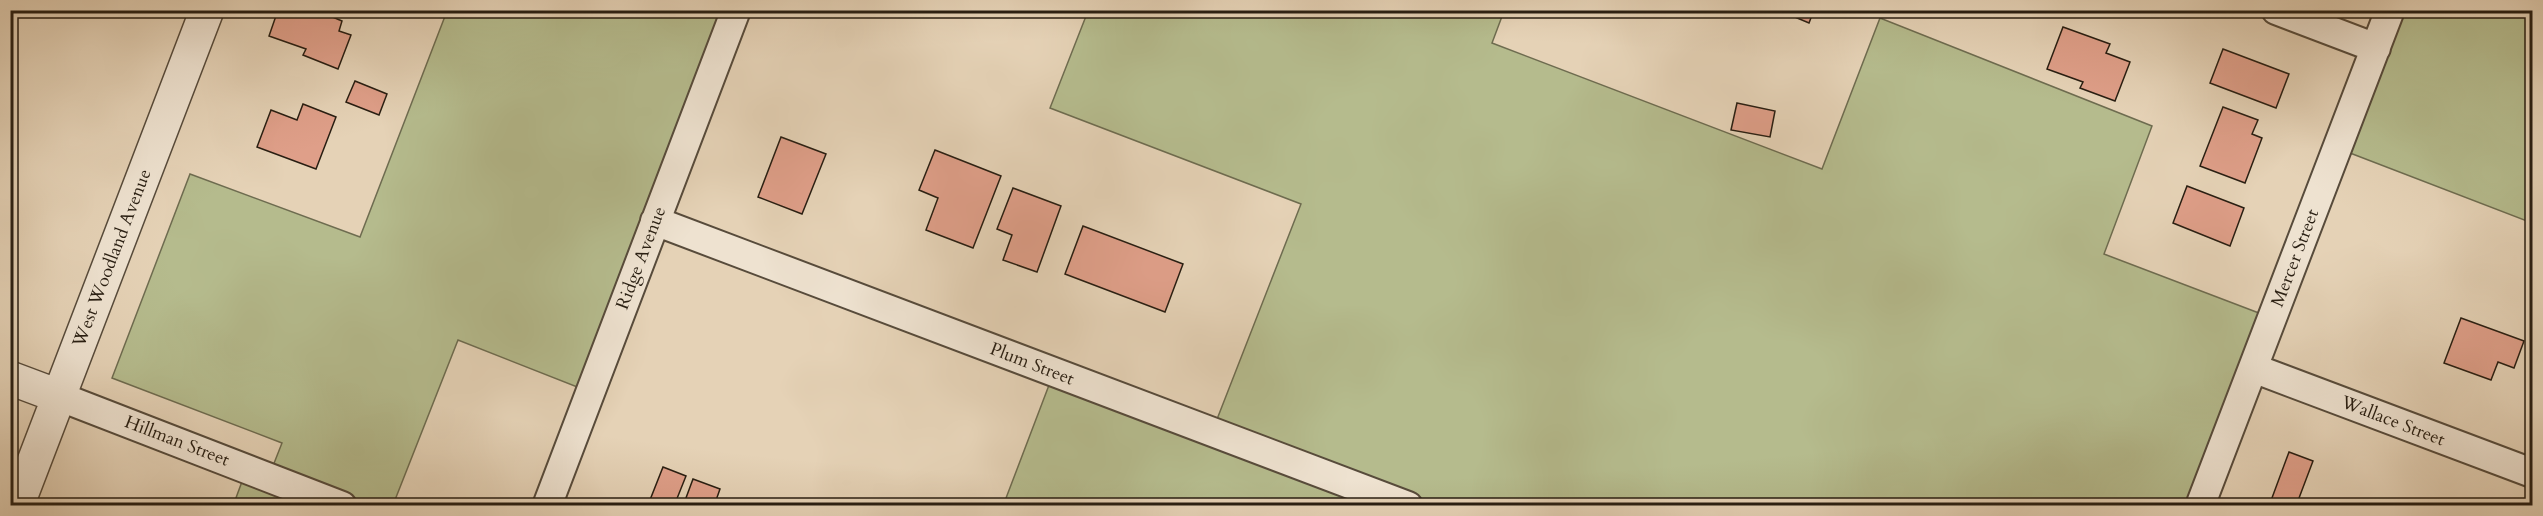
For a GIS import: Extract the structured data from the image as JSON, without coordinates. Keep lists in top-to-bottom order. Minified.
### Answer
{"streets":{"street":["West Woodland Avenue","Ridge Avenue","Mercer Street","Plum Street","Wallace Street","Hillman Street"]},"crossings":[["West Woodland Avenue","Hillman Street"],["Ridge Avenue","Plum Street"],["Mercer Street","Wallace Street"]]}
